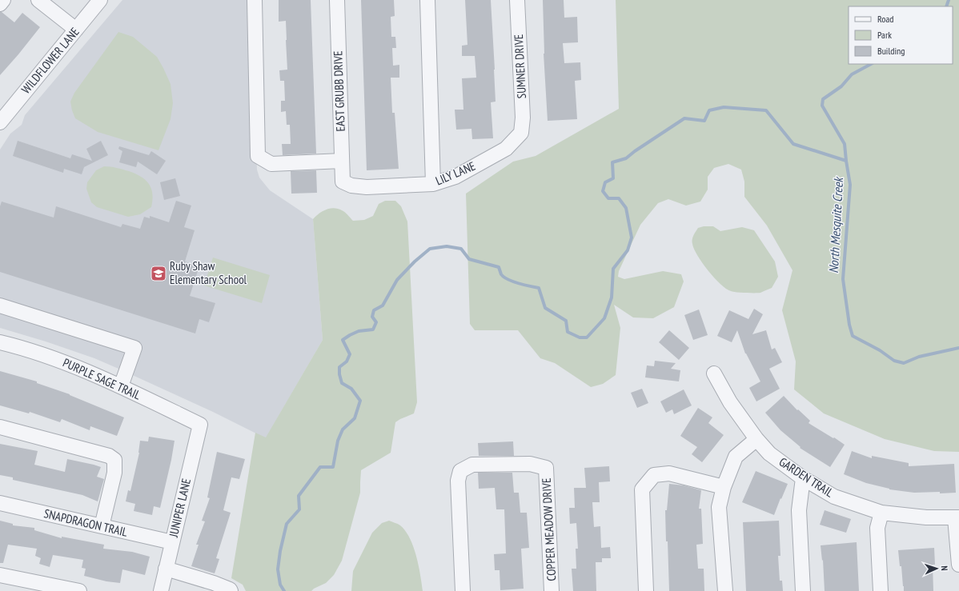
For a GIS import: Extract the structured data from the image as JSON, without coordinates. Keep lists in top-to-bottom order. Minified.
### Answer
{"streets":{"street":["WILDFLOWER LANE","SUMNER DRIVE","EAST GRUBB DRIVE","LILY LANE","PURPLE SAGE TRAIL","GARDEN TRAIL","JUNIPER LANE","SNAPDRAGON TRAIL","COPPER MEADOW DRIVE"]},"crossings":[["SUMNER DRIVE","LILY LANE"],["EAST GRUBB DRIVE","LILY LANE"],["PURPLE SAGE TRAIL","JUNIPER LANE"],["JUNIPER LANE","SNAPDRAGON TRAIL"]],"water":["North Mesquite Creek"],"places":{"school or university":["Ruby Shaw Elementary School"]},"legend":["Road","Park","Building"],"north":"right"}
